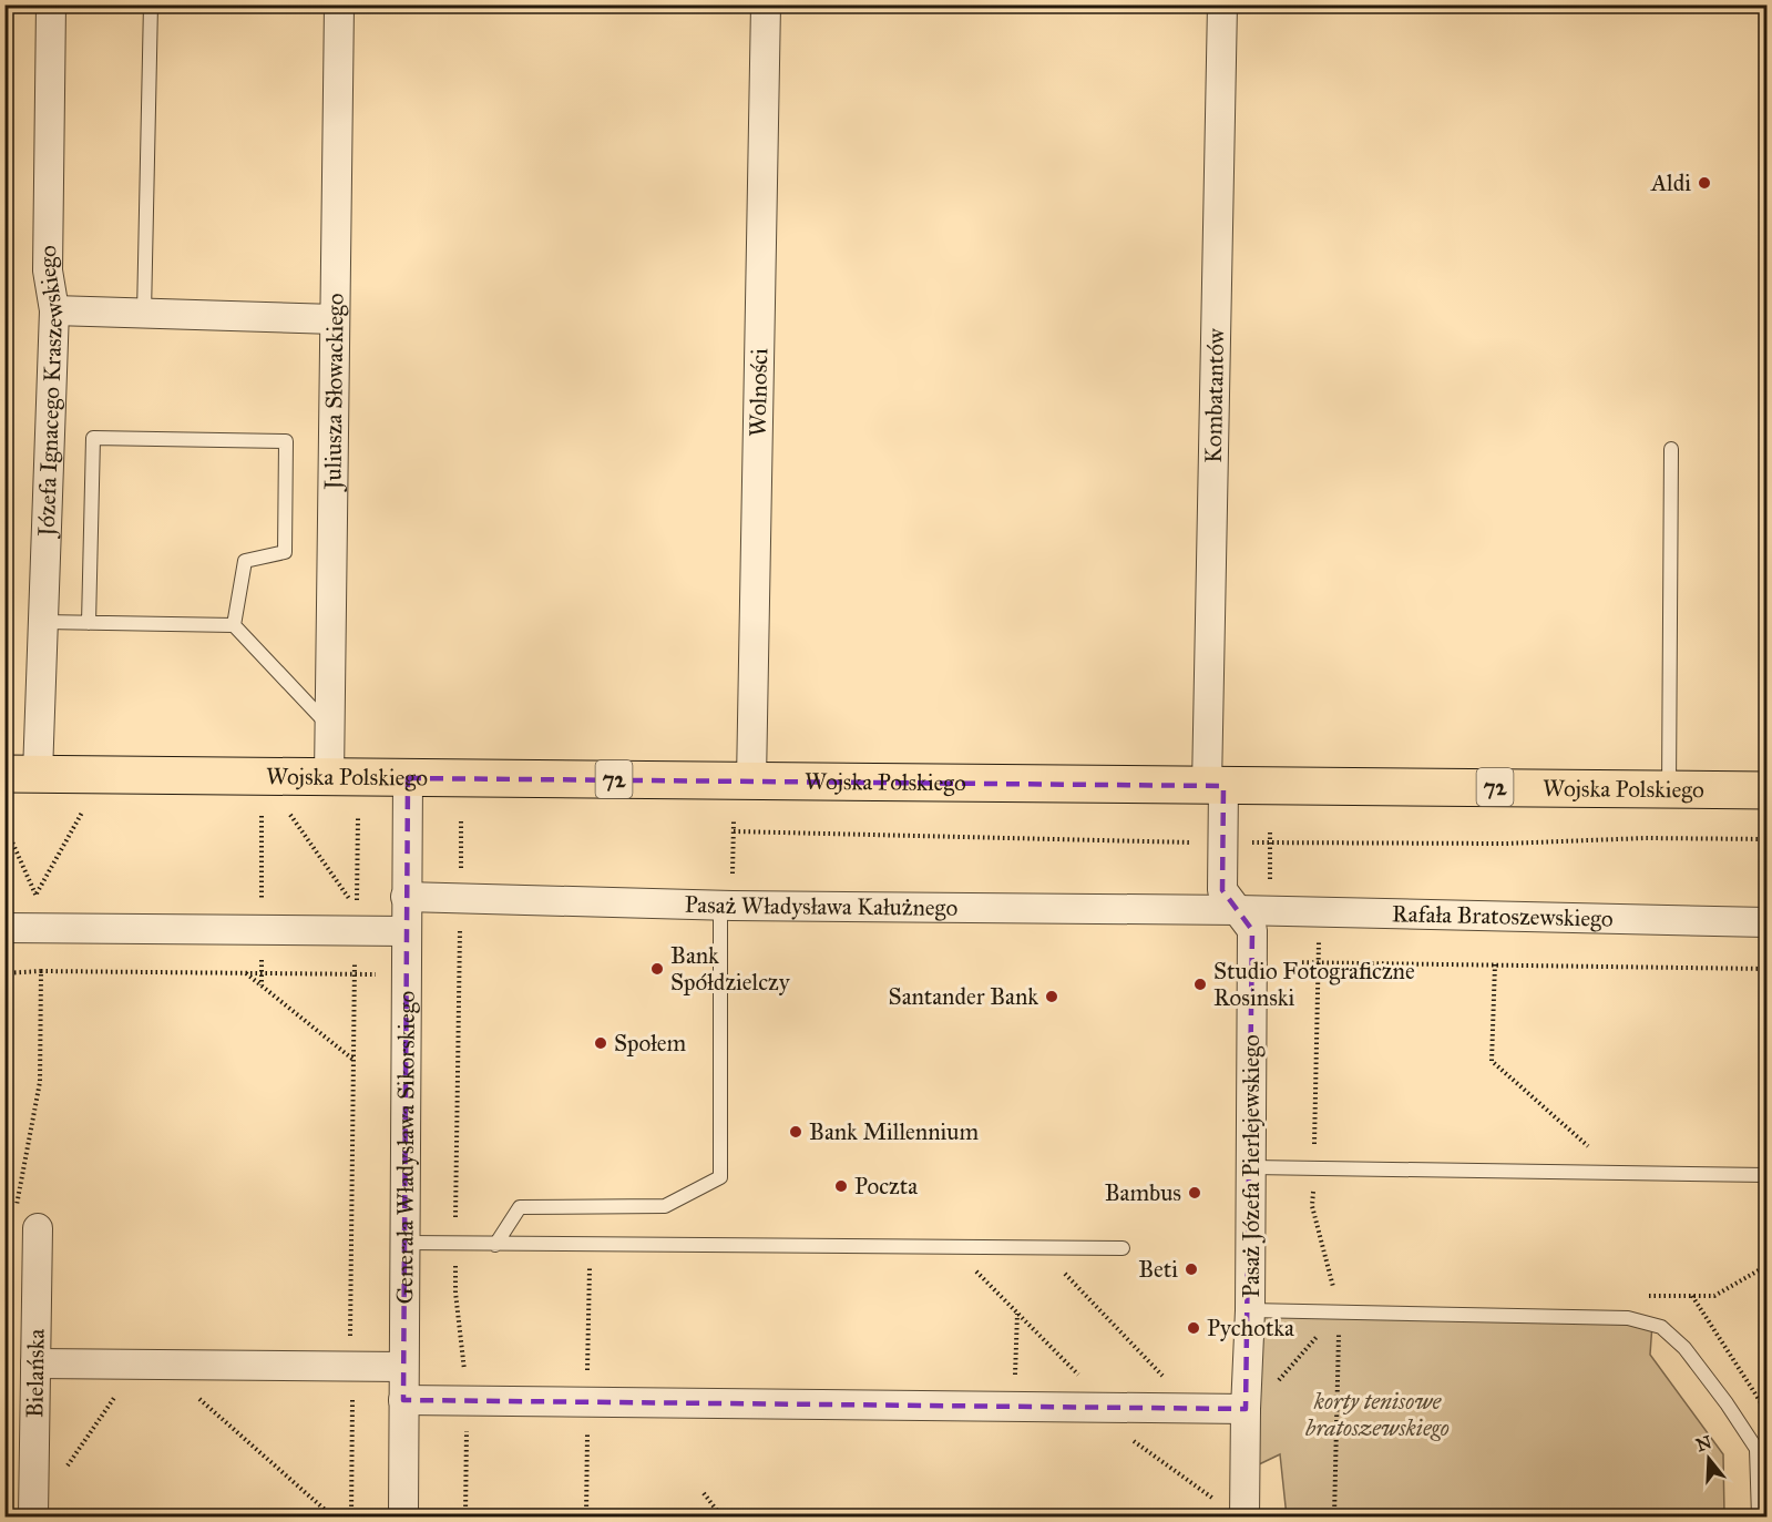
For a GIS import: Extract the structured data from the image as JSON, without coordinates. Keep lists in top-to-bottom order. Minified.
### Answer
{"streets":{"main road":["Wojska Polskiego","72"],"street":["Józefa Ignacego Kraszewskiego","Juliusza Słowackiego","Wolności","Kombatantów","Pasaż Władysława Kałużnego","Rafała Bratoszewskiego","Generała Władysława Sikorskiego","Pasaż Józefa Pierlejewskiego","Bielańska"]},"crossings":[["Józefa Ignacego Kraszewskiego","Wojska Polskiego"],["Juliusza Słowackiego","Wojska Polskiego"],["Wolności","Wojska Polskiego"],["Kombatantów","Wojska Polskiego"],["Kombatantów","Pasaż Józefa Pierlejewskiego"],["Wojska Polskiego","Generała Władysława Sikorskiego"],["Wojska Polskiego","Pasaż Józefa Pierlejewskiego"],["Pasaż Władysława Kałużnego","Rafała Bratoszewskiego"],["Pasaż Władysława Kałużnego","Generała Władysława Sikorskiego"],["Pasaż Władysława Kałużnego","Pasaż Józefa Pierlejewskiego"],["Rafała Bratoszewskiego","Pasaż Józefa Pierlejewskiego"]],"parks":["korty tenisowe bratoszewskiego"],"places":["Aldi","Bank Spółdzielczy","Studio Fotograficzne Rosinski","Santander Bank","Społem","Bank Millennium","Poczta","Bambus","Beti","Pychotka"],"north":"top"}
